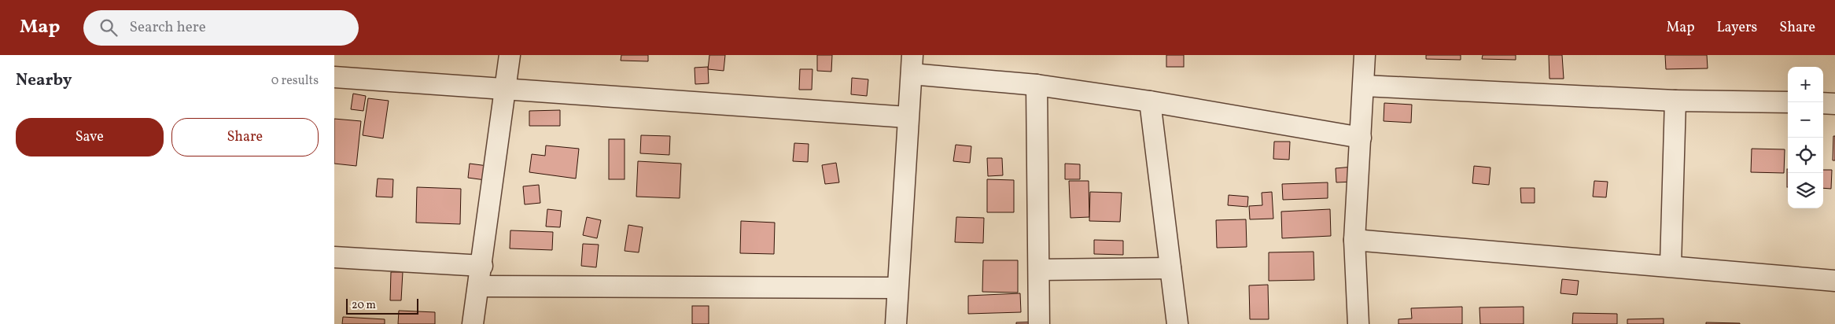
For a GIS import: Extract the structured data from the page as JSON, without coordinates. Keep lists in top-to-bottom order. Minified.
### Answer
{"scale_bar":"20 m","page":{"header":"Map","search":"Search here","nav":["Map","Layers","Share"],"heading":["Nearby","0 results"],"map_buttons":["+","−"],"buttons":["Save","Share"],"scale":"20 m"}}
